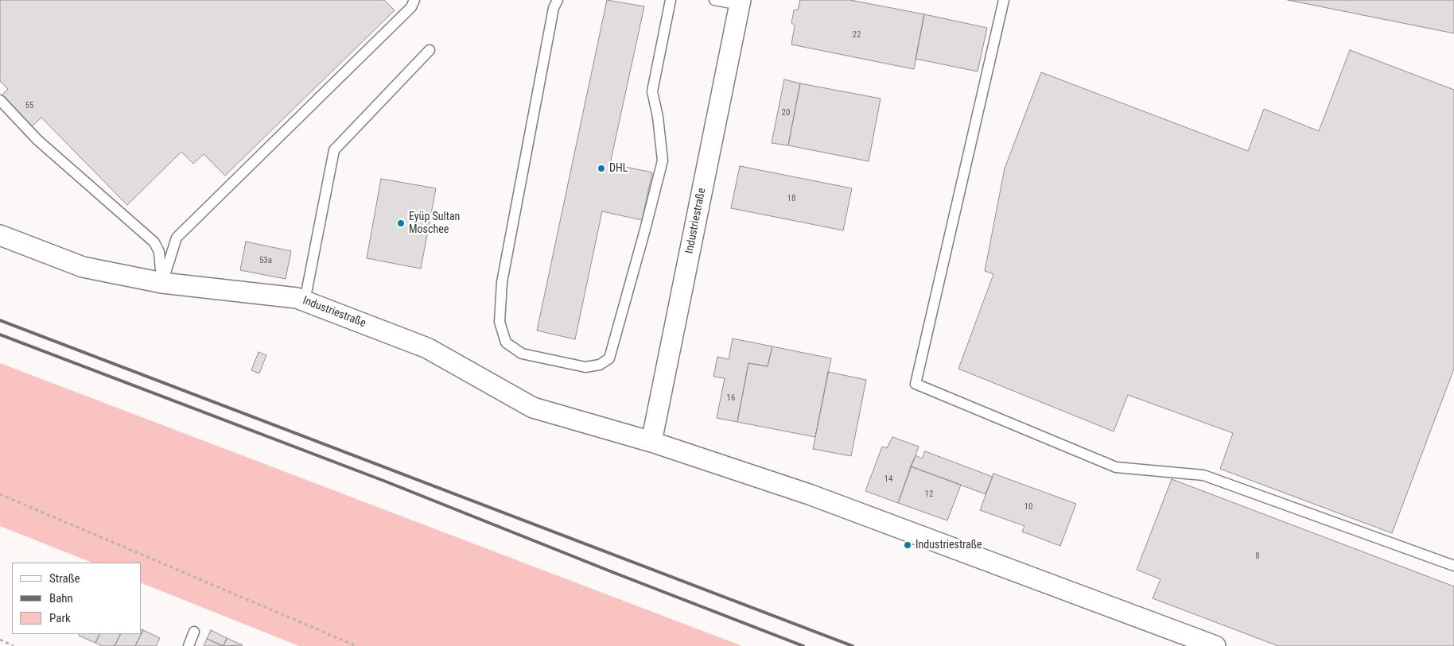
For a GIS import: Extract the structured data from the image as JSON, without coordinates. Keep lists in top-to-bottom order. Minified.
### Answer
{"streets":{"street":["Industriestraße"]},"places":["DHL","Eyüp Sultan Moschee","Industriestraße"],"house_numbers":["22","55","20","18","53a","16","14","12","10","8"],"legend":["Straße","Bahn","Park"]}
